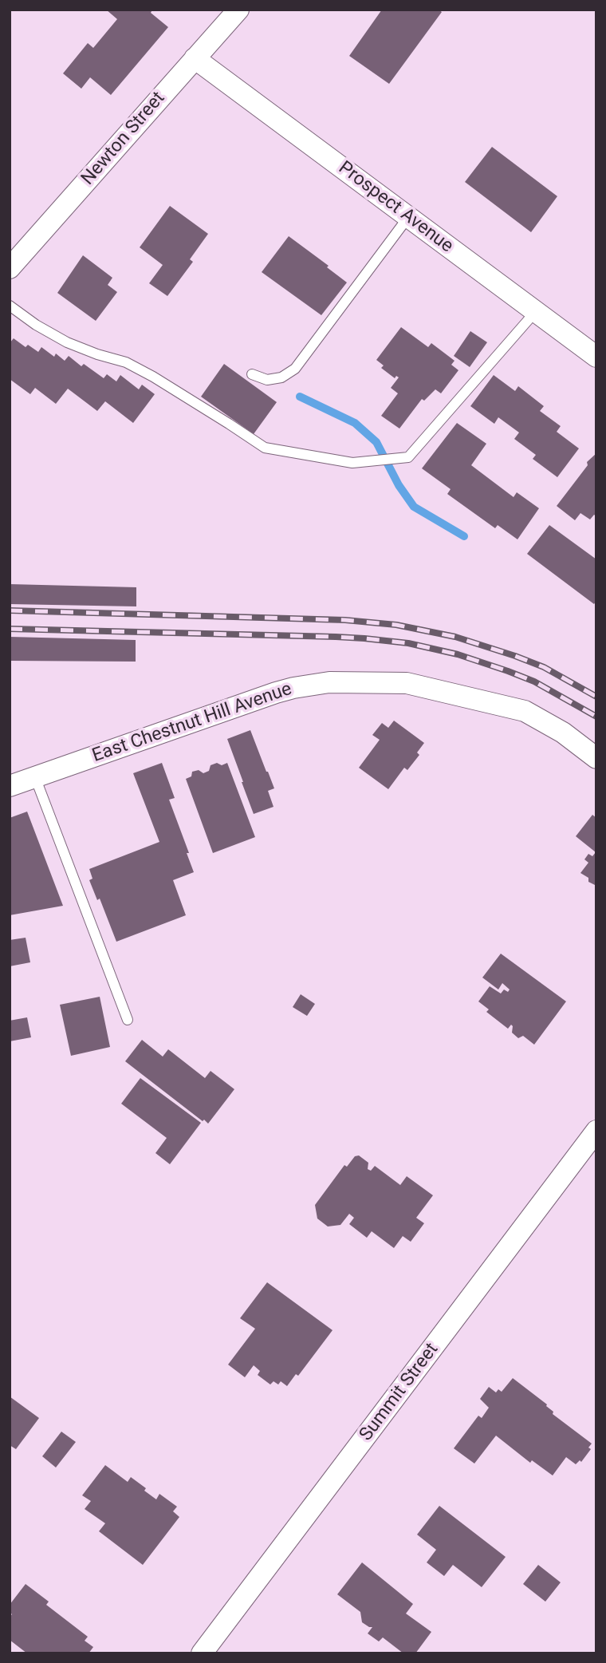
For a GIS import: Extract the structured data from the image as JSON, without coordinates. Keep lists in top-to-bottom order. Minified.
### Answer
{"streets":{"street":["Newton Street","Prospect Avenue","East Chestnut Hill Avenue","Summit Street"]},"crossings":[["Newton Street","Prospect Avenue"]]}
